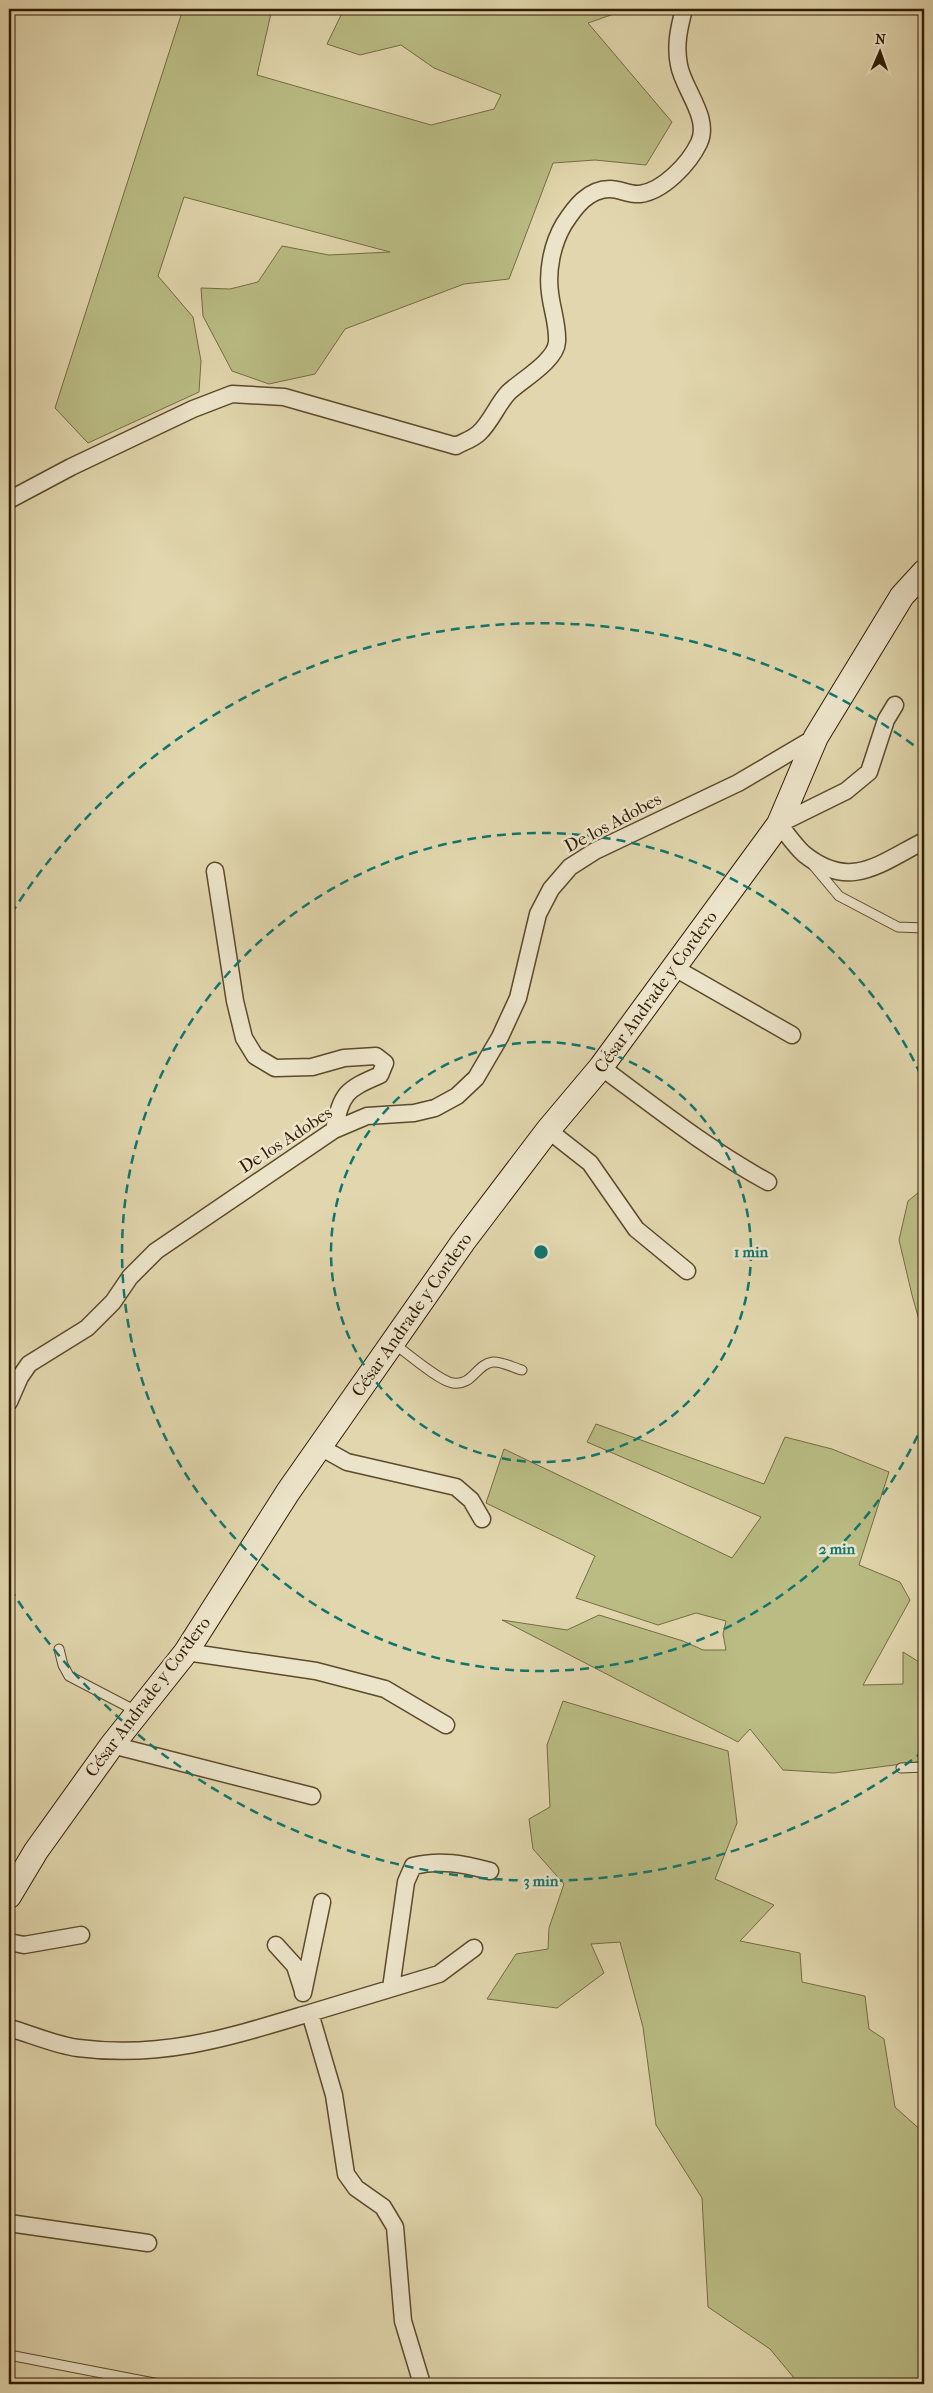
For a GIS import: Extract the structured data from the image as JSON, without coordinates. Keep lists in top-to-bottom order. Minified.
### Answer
{"streets":{"street":["De los Adobes","César Andrade y Cordero"]},"crossings":[["De los Adobes","César Andrade y Cordero"]],"north":"top","rings":["1 min","2 min","3 min"]}
